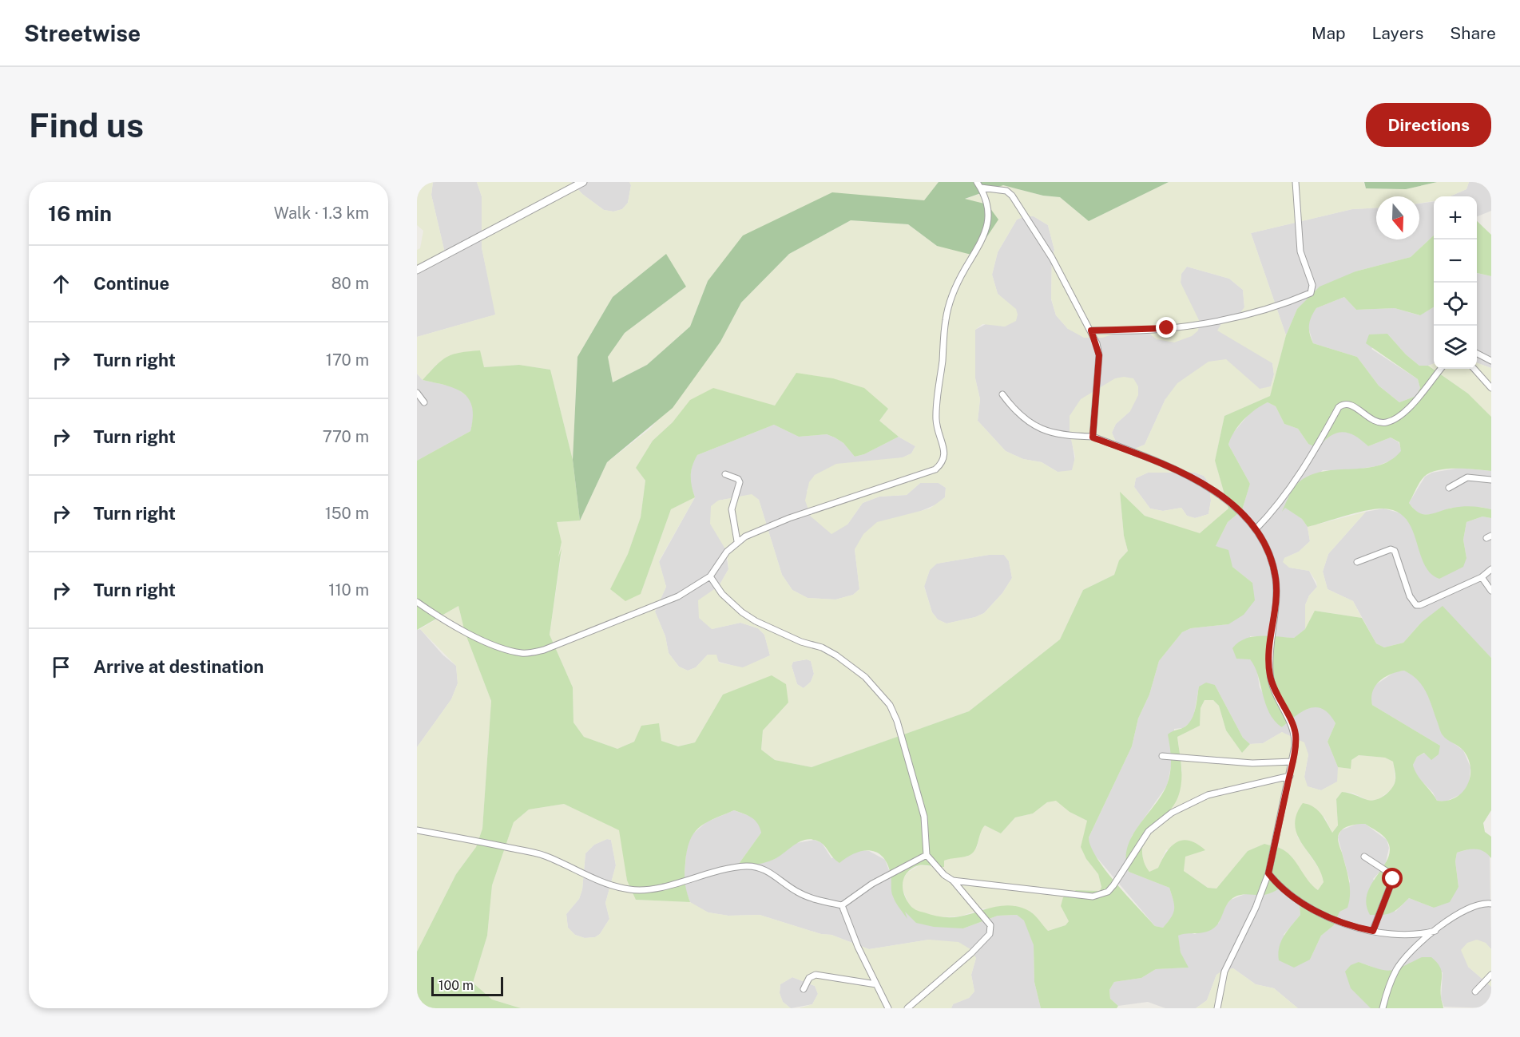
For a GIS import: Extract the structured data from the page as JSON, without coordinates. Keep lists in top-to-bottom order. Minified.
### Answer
{"scale_bar":"100 m","north":"bottom","page":{"header":"Streetwise","nav":["Map","Layers","Share"],"buttons":"Directions","title":"Find us","heading":["16 min","Walk · 1.3 km"],"map_buttons":["+","−"],"list":[["Continue","80 m"],["Turn right","170 m"],["Turn right","770 m"],["Turn right","150 m"],["Turn right","110 m"],"Arrive at destination"],"scale":"100 m"}}
